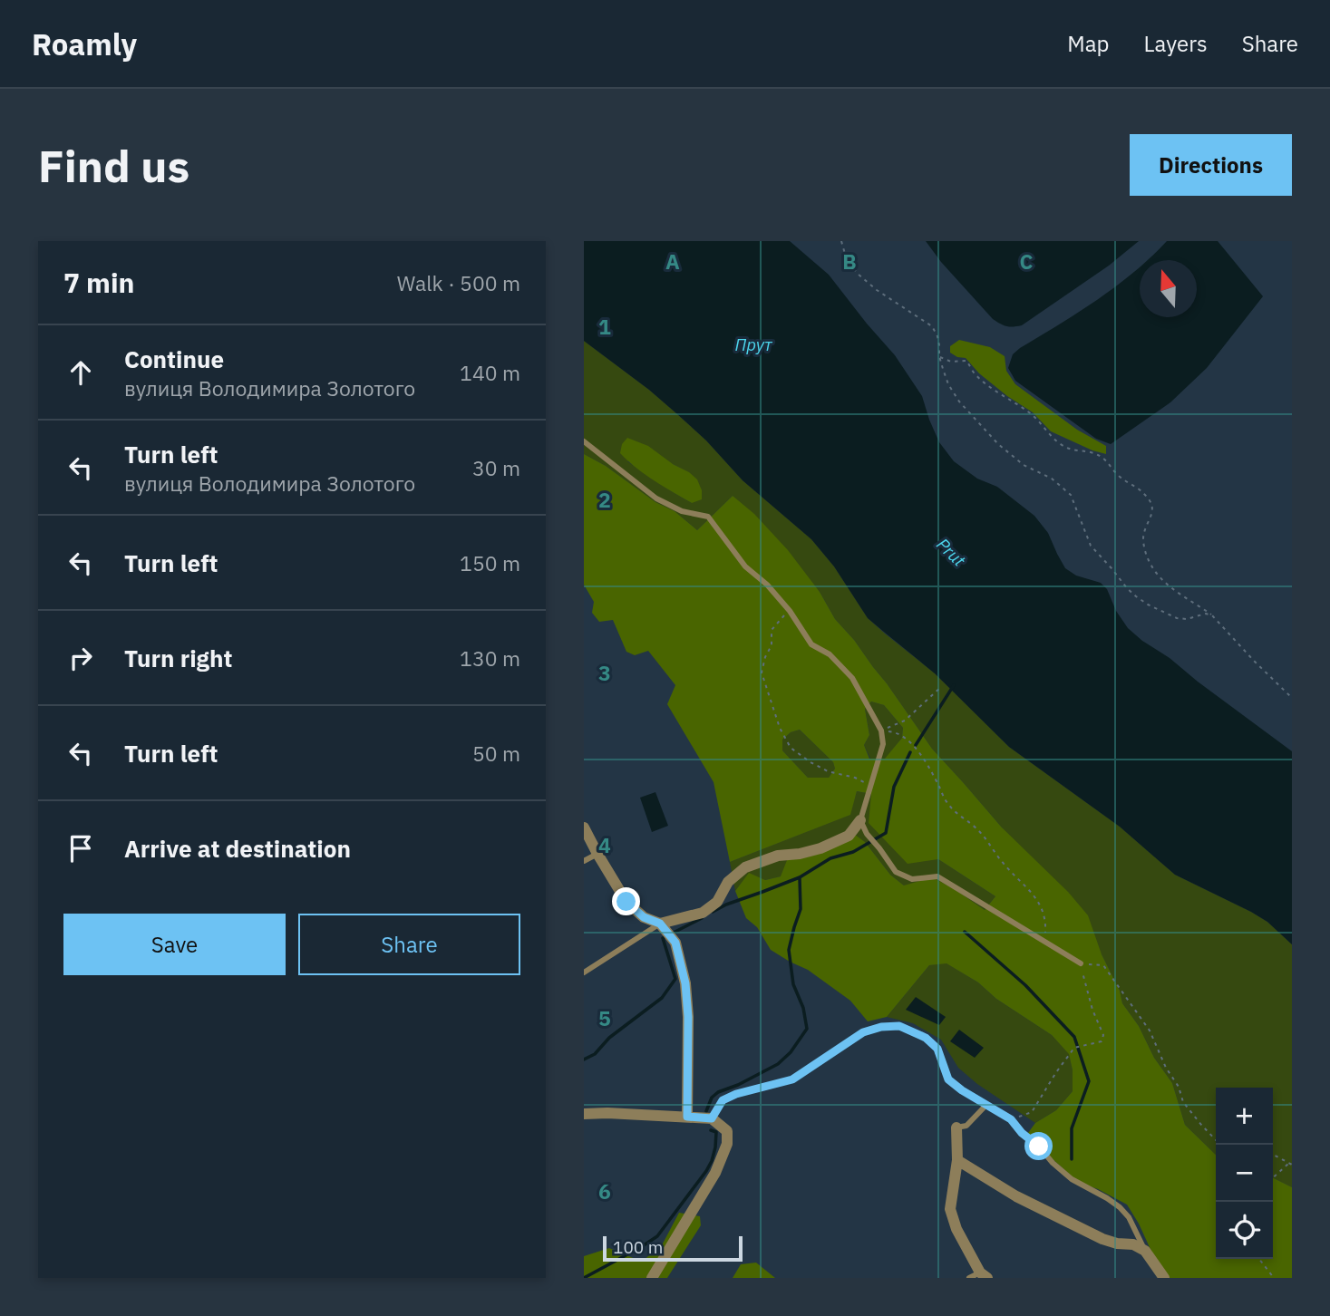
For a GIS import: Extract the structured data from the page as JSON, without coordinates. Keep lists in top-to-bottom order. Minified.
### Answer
{"water":["Прут","Prut"],"scale_bar":"100 m","north":"top","page":{"header":"Roamly","nav":["Map","Layers","Share"],"buttons":["Directions",["Save","Share"]],"title":"Find us","heading":["7 min","Walk · 500 m"],"list":[["Continue","вулиця Володимира Золотого","140 m"],["Turn left","вулиця Володимира Золотого","30 m"],["Turn left","150 m"],["Turn right","130 m"],["Turn left","50 m"],"Arrive at destination"],"map_buttons":["+","−"],"scale":"100 m"},"grid":{"columns":["A","B","C"],"rows":["1","2","3","4","5","6"]}}
